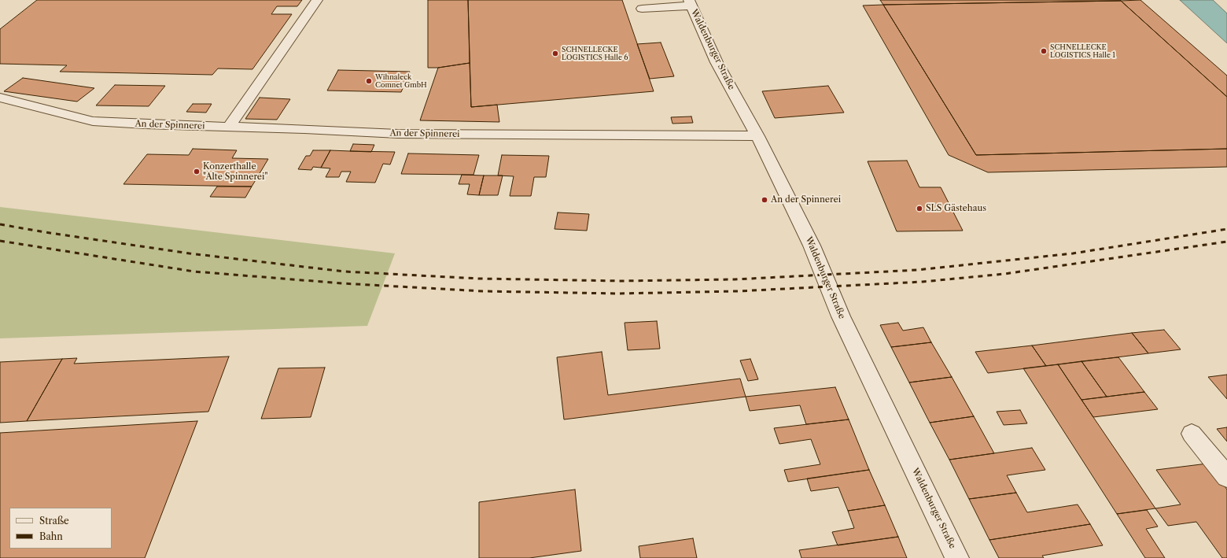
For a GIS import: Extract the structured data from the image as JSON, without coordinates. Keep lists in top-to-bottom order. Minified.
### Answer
{"streets":{"street":["Waldenburger Straße","An der Spinnerei"]},"crossings":[["Waldenburger Straße","An der Spinnerei"]],"places":["SCHNELLECKE LOGISTICS Halle 1","SCHNELLECKE LOGISTICS Halle 6","Wihnaleck Comnet GmbH","Konzerthalle \"Alte Spinnerei\"","An der Spinnerei","SLS Gästehaus"],"legend":["Straße","Bahn"]}
